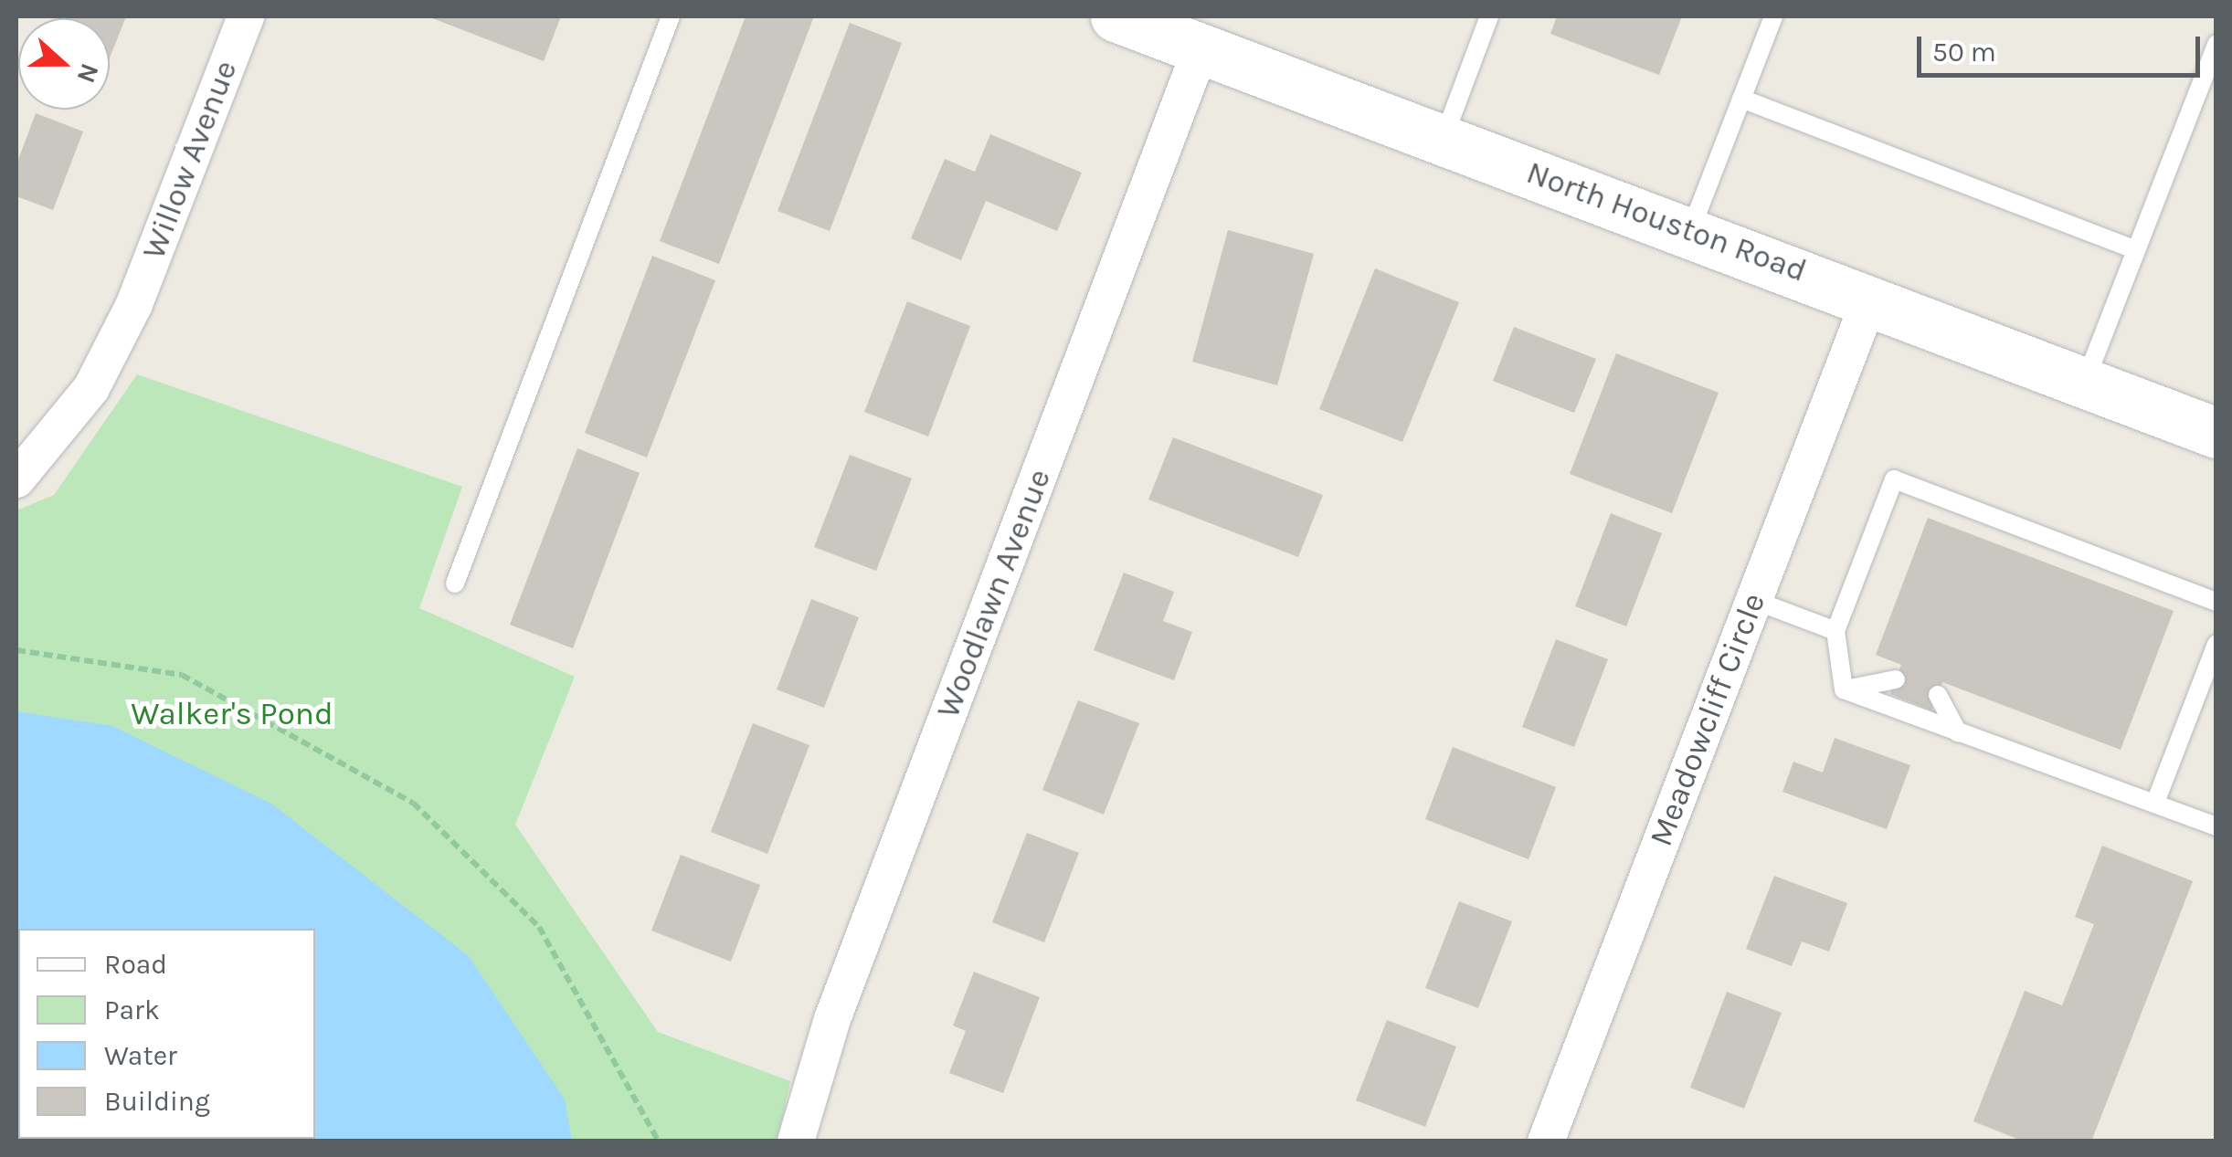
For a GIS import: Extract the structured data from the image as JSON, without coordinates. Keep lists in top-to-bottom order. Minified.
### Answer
{"streets":{"street":["Willow Avenue","North Houston Road","Woodlawn Avenue","Meadowcliff Circle"]},"crossings":[["North Houston Road","Woodlawn Avenue"],["North Houston Road","Meadowcliff Circle"]],"parks":["Walker's Pond"],"legend":["Road","Park","Water","Building"],"scale_bar":"50 m","north":"right"}
